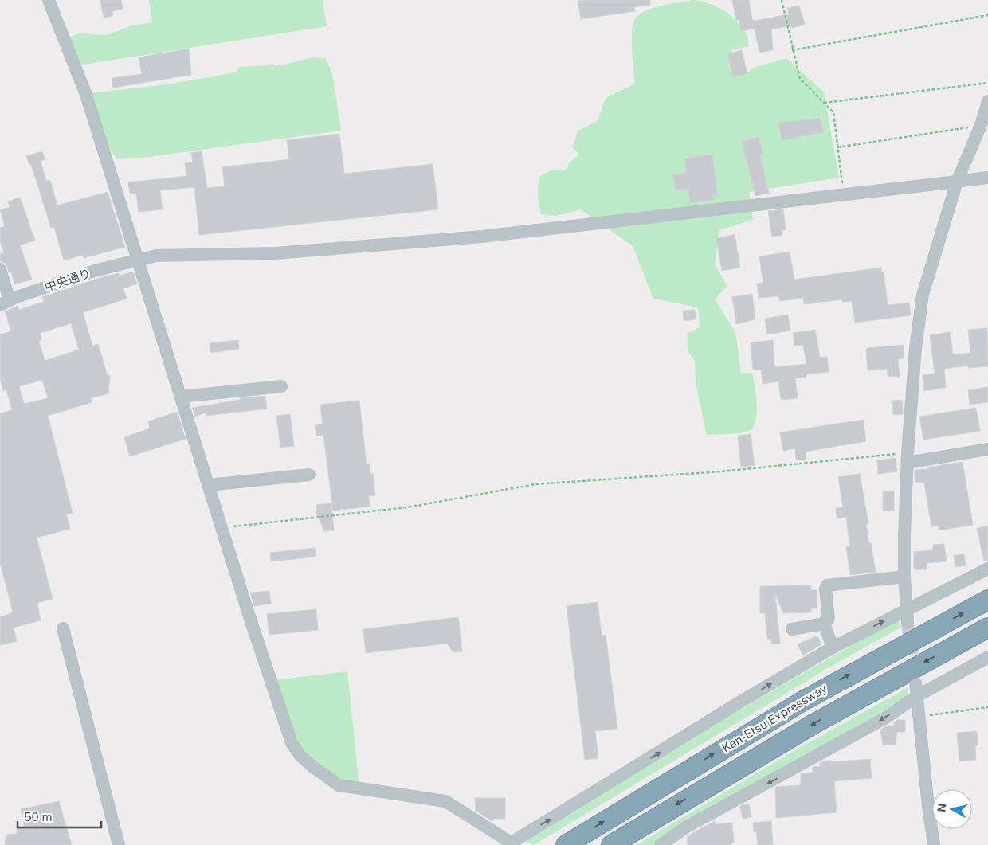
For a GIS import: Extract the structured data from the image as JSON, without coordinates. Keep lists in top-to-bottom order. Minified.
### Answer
{"streets":{"highway":["Kan-Etsu Expressway"],"street":["中央通り"]},"scale_bar":"50 m","north":"left"}
